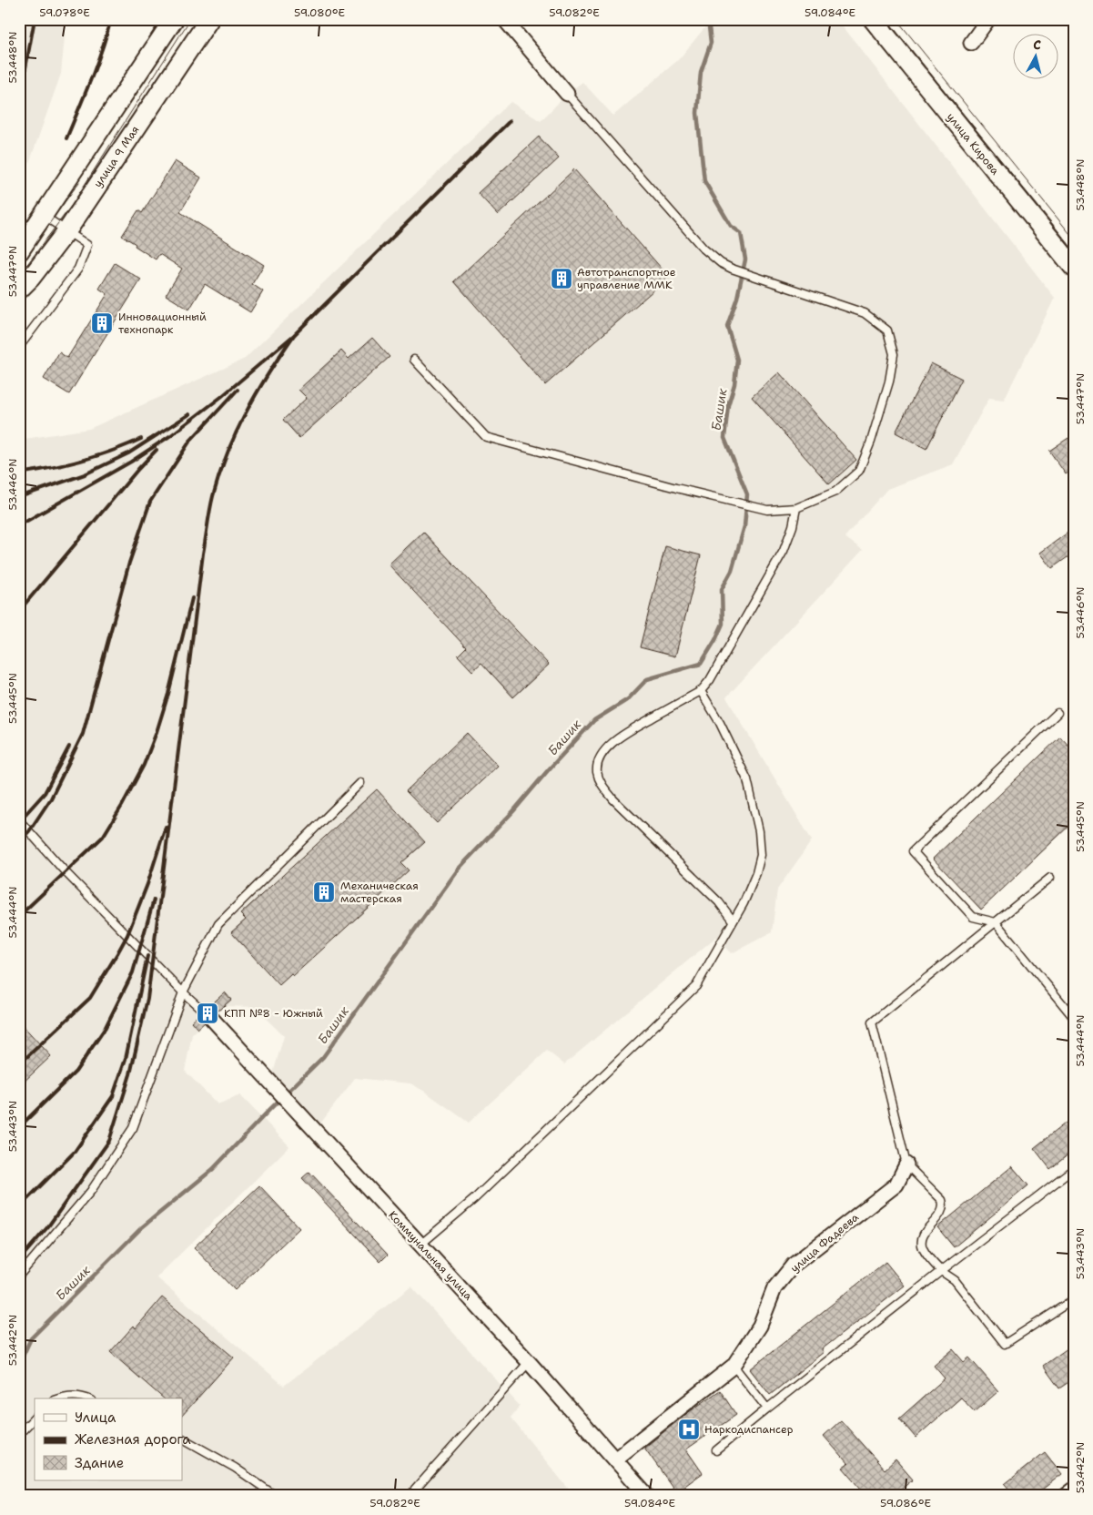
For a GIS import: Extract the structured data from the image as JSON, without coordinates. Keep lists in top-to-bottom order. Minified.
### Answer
{"streets":{"main road":["улица Кирова","улица 9 Мая"],"street":["улица Фадеева","Коммунальная улица"]},"crossings":[["улица Фадеева","Коммунальная улица"]],"water":["Башик"],"places":{"building":["Автотранспортное управление ММК","Инновационный технопарк","Механическая мастерская","КПП №8 - Южный"],"hospital":["Наркодиспансер"]},"legend":["Улица","Железная дорога","Здание"],"north":"top","coordinates":["59.078°E","59.080°E","59.082°E","59.084°E","53.448°N","53.447°N","53.446°N","53.445°N","53.444°N","53.443°N","53.442°N","59.086°E"]}
